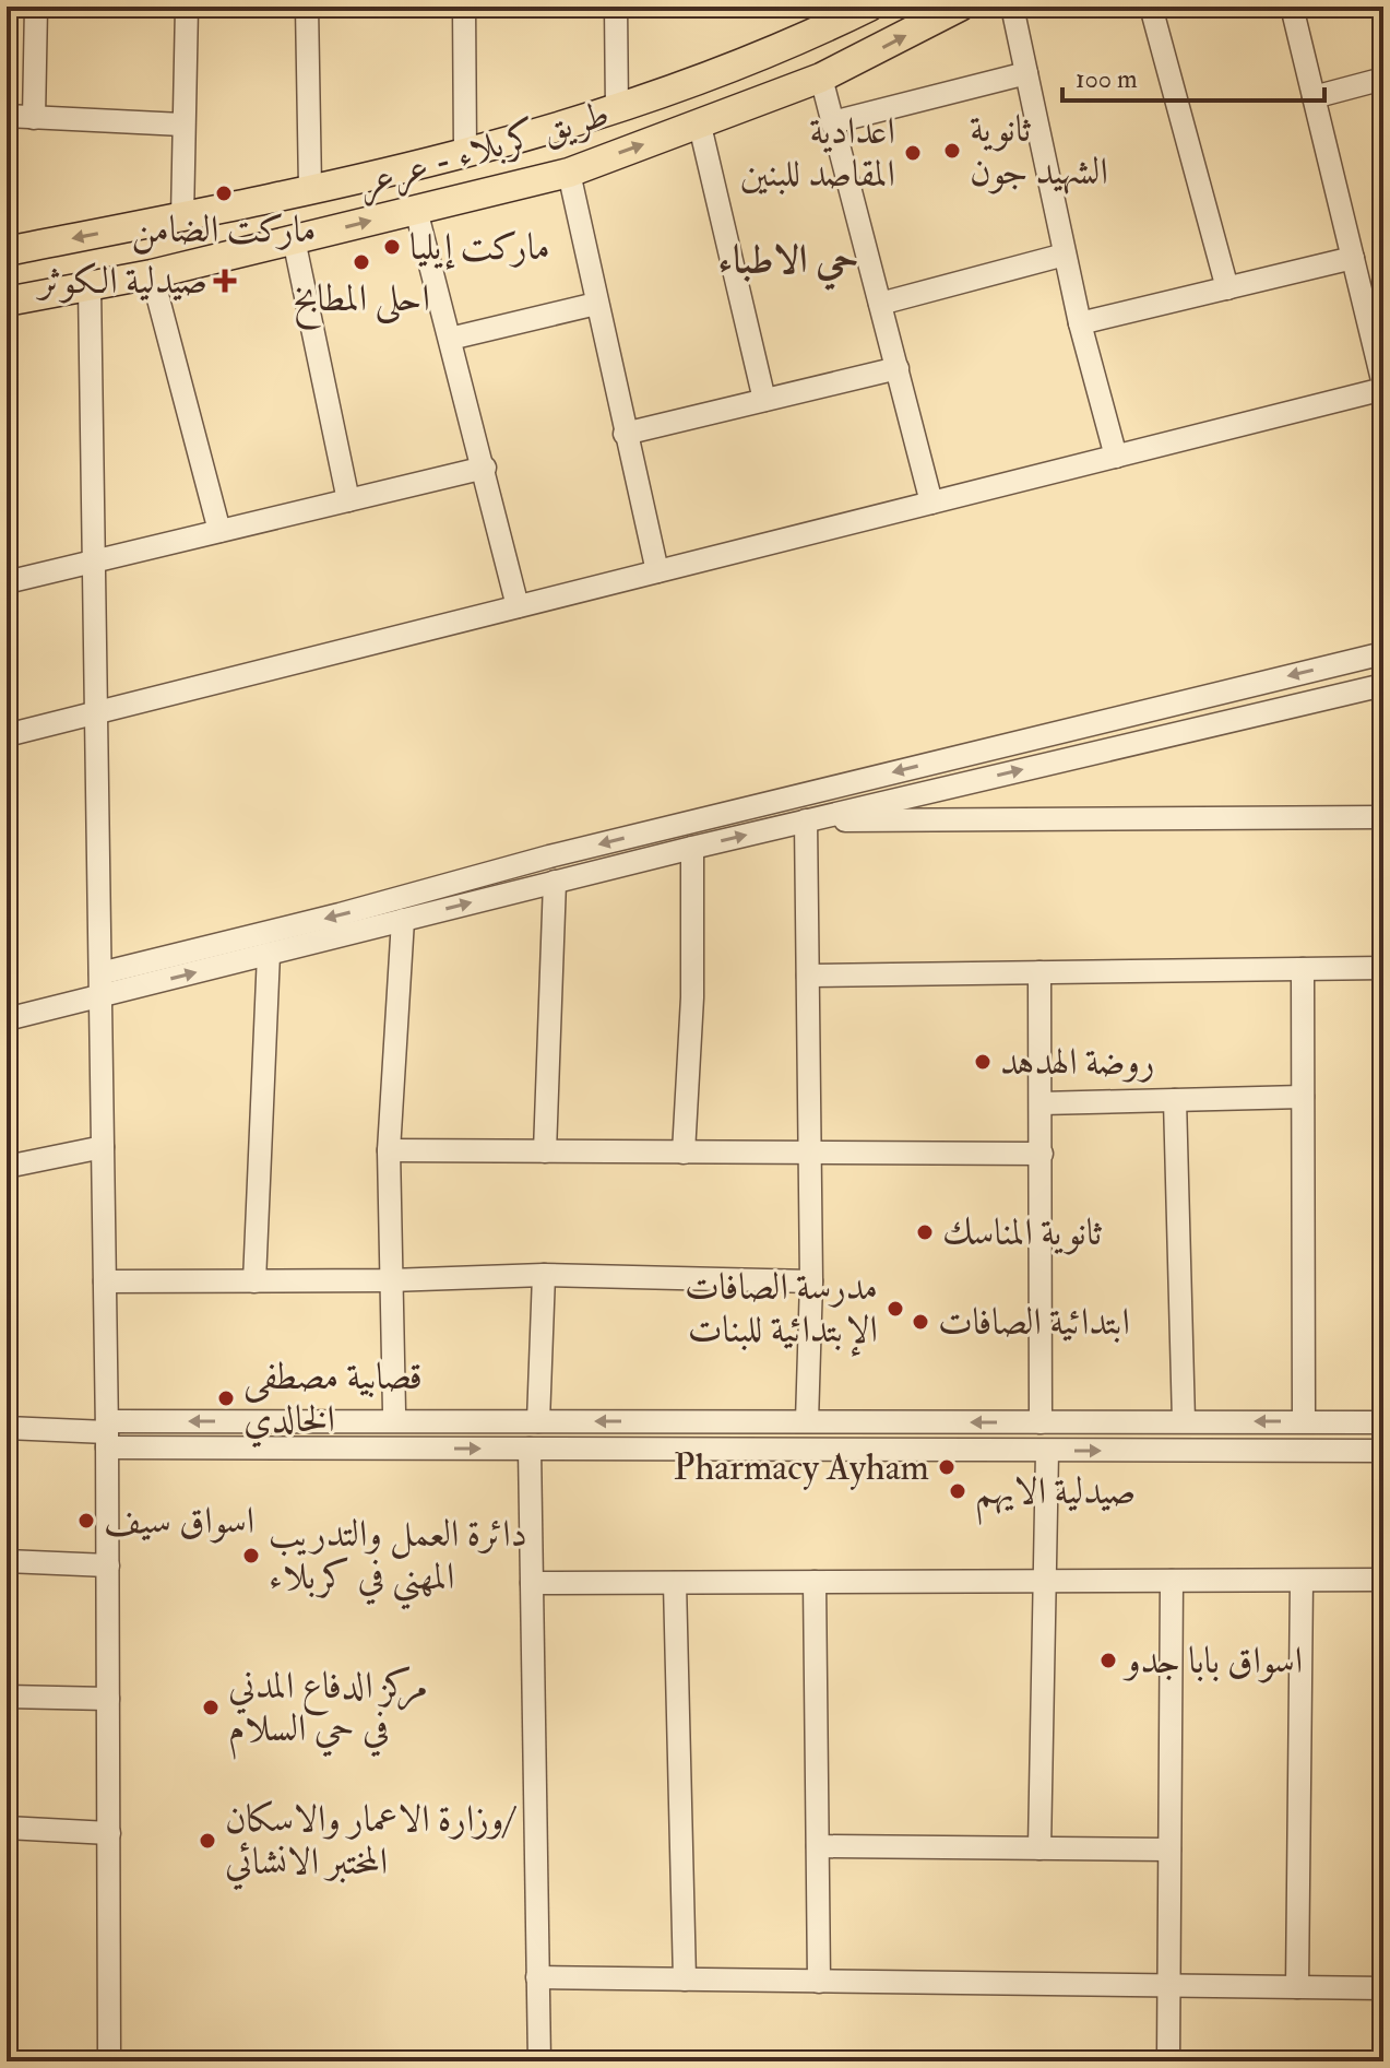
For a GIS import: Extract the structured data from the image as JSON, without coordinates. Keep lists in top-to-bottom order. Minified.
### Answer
{"streets":{"main road":["طريق كربلاء - عرعر"]},"districts":["حي الاطباء"],"places":{"other":["ثانوية الشهيد جون","اعدادية المقاصد للبنين","ماركت الضامن","ماركت إيليا","احلى المطابخ","روضة الهدهد","ثانوية المناسك","مدرسة الصافات الإبتدائية للبنات","ابتدائية الصافات","قصابية مصطفى الخالدي","Pharmacy Ayham","صيدلية الايهم","اسواق سيف","دائرة العمل والتدريب المهني في كربلاء","اسواق بابا جدو","مركز الدفاع المدني في حي السلام","وزارة الاعمار والاسكان/ المختبر الانشائي"],"health":["صيدلية الكوثر"]},"scale_bar":"100 m"}
